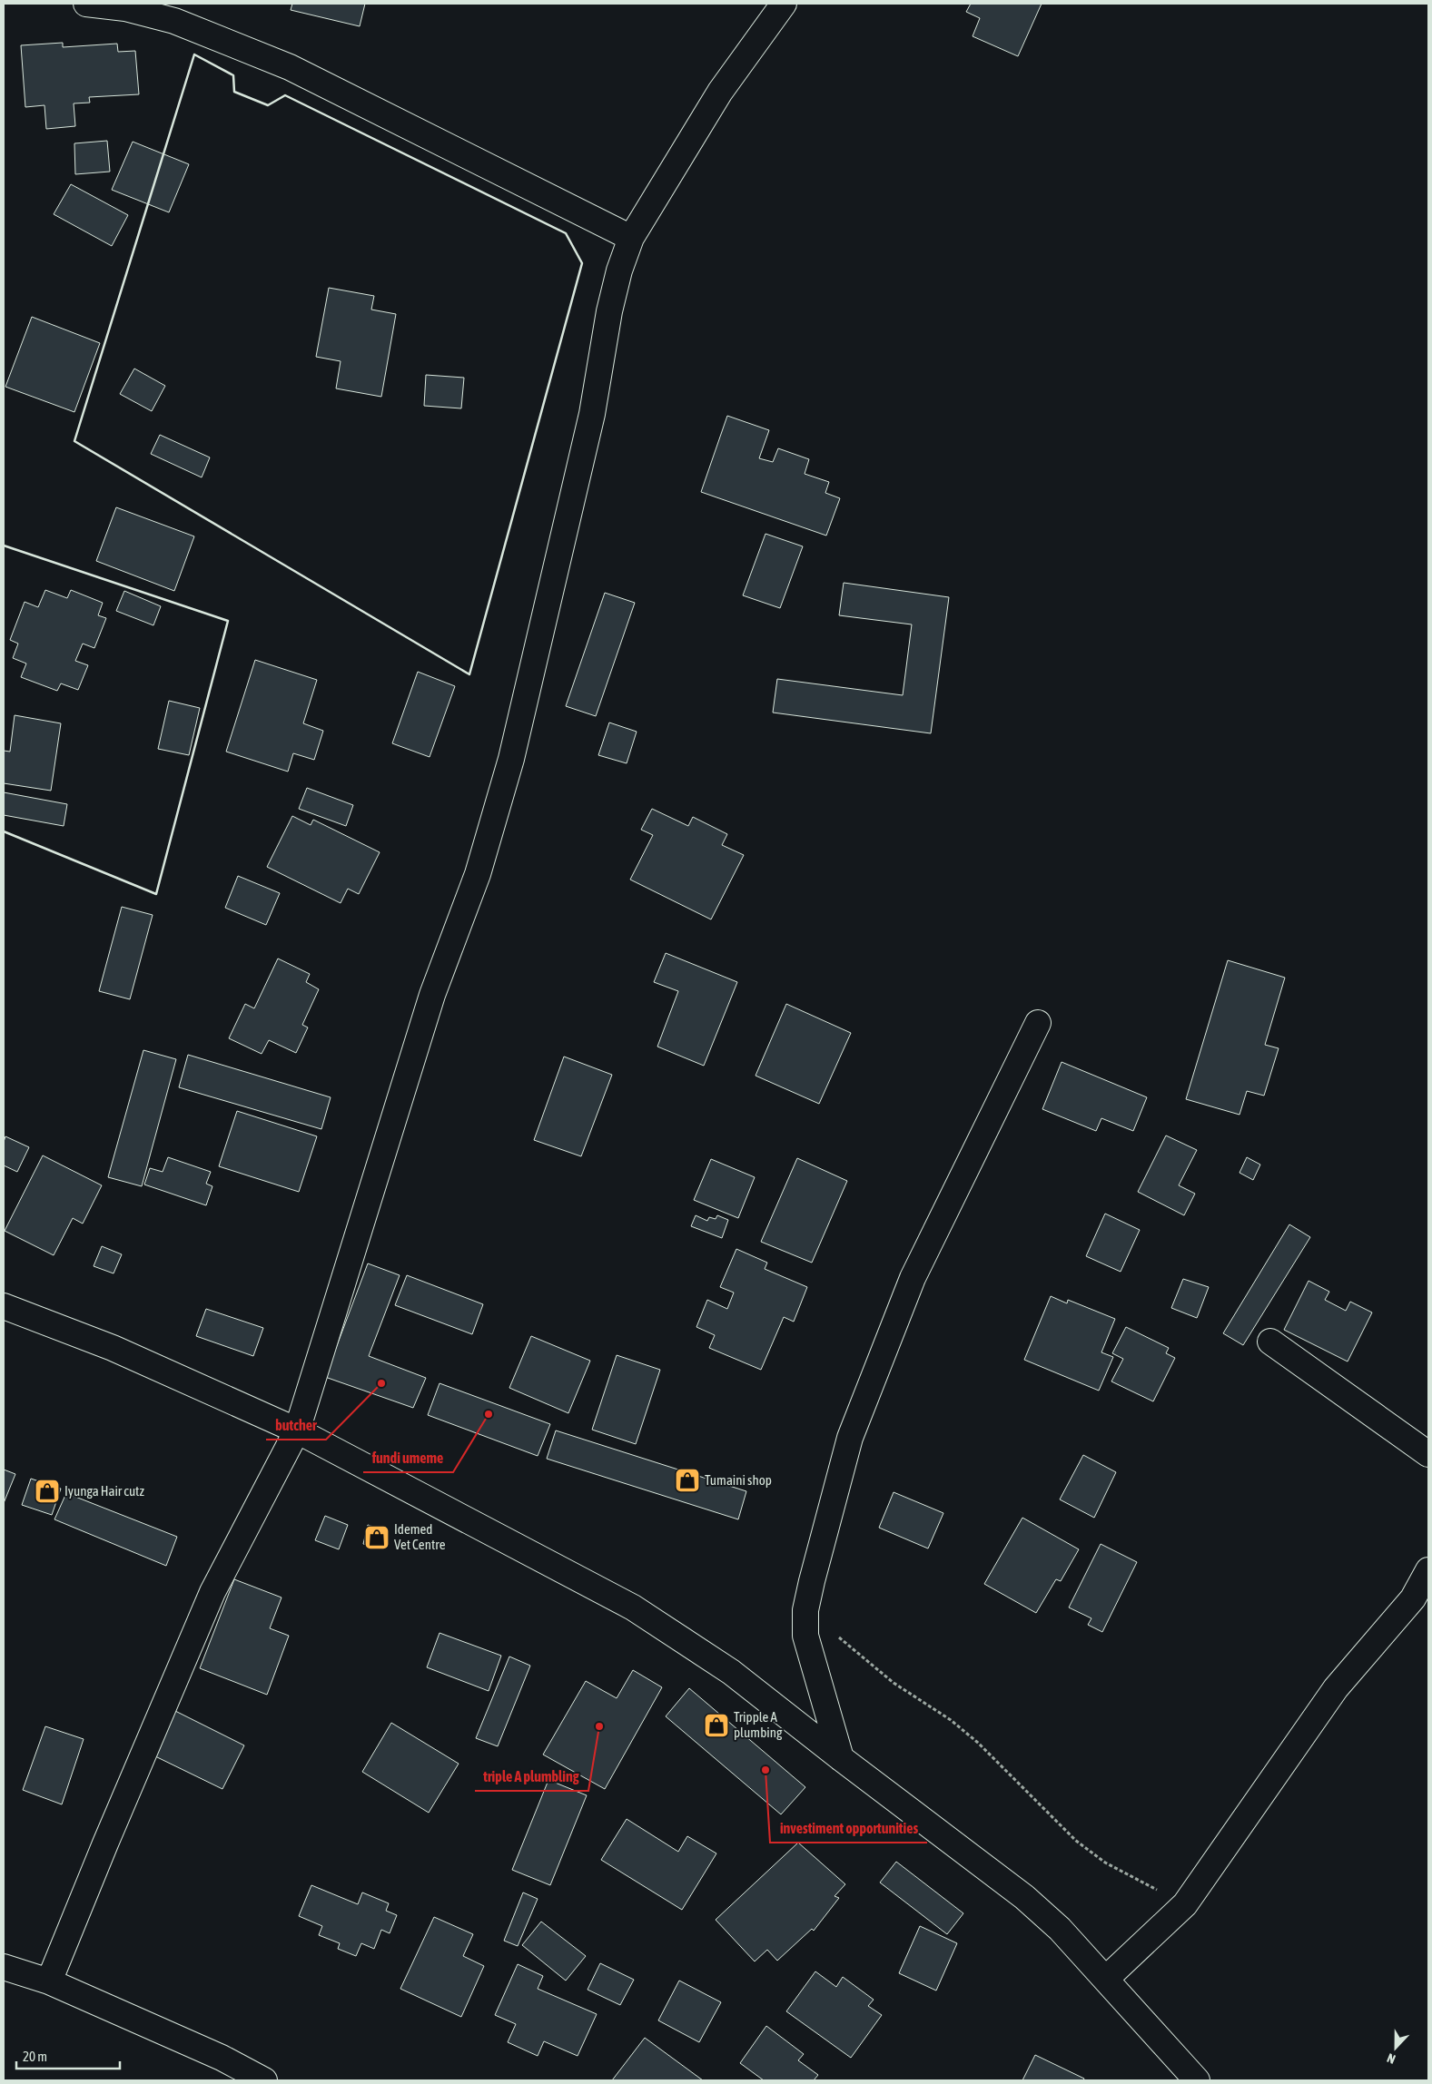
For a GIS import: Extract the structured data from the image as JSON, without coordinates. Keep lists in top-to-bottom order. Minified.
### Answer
{"places":{"other":["butcher","fundi umeme","triple A plumbling","investiment opportunities"],"shop":["Tumaini shop","Iyunga Hair cutz","Idemed Vet Centre","Tripple A plumbing"]},"scale_bar":"20 m","north":"bottom"}
